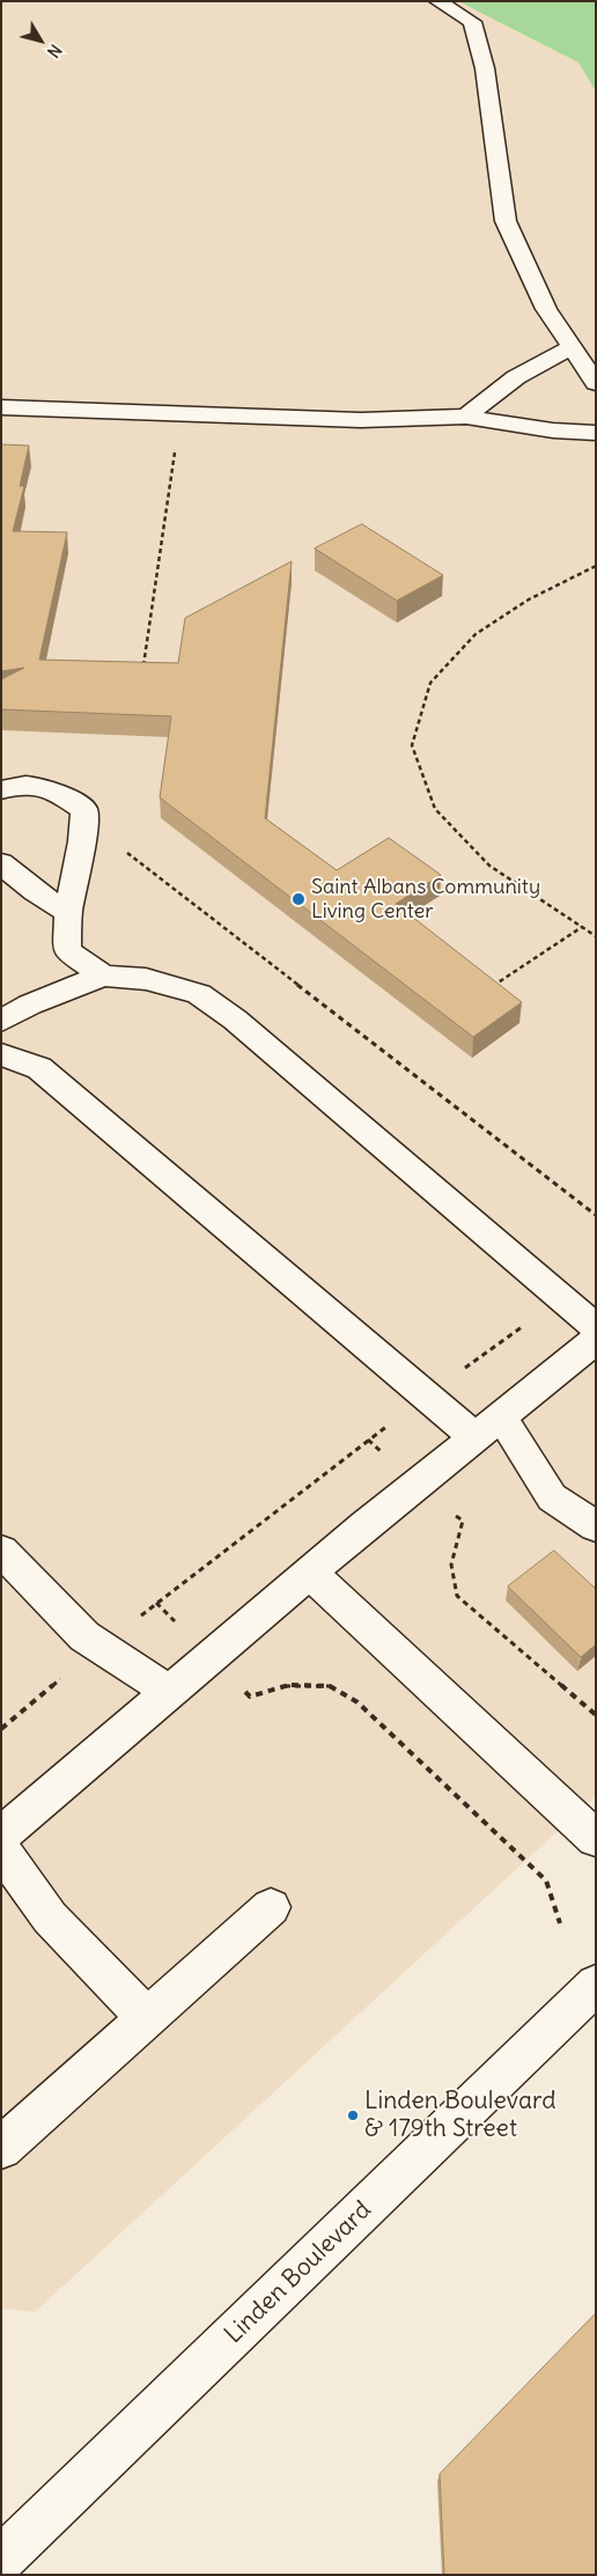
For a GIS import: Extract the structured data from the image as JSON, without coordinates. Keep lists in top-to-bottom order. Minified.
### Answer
{"streets":{"main road":["Linden Boulevard"]},"places":["Saint Albans Community Living Center","Linden Boulevard & 179th Street"],"north":"bottom right"}
